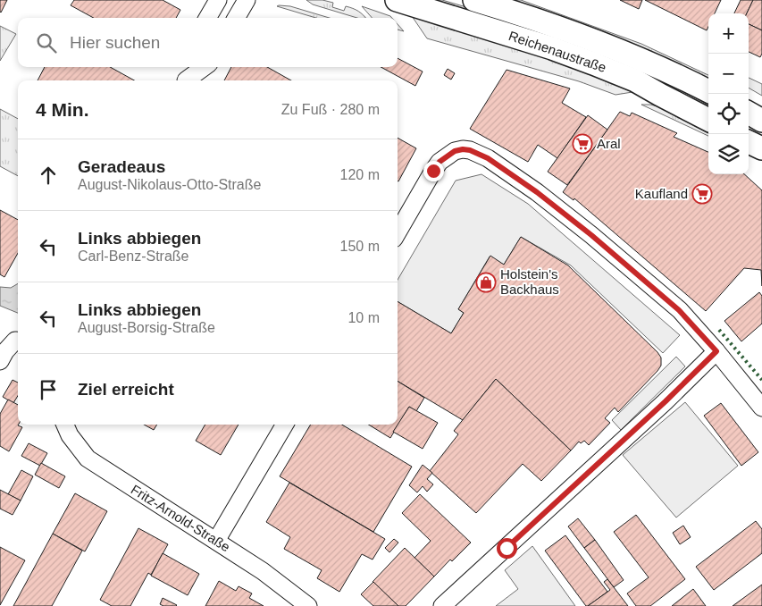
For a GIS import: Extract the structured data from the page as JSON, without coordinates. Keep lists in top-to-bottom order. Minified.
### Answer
{"streets":{"main road":["Reichenaustraße"],"street":["Fritz-Arnold-Straße"]},"places":{"supermarket":["Aral","Kaufland"],"shop":["Holstein's Backhaus"]},"page":{"map_buttons":["+","−"],"search":"Hier suchen","heading":["4 Min.","Zu Fuß · 280 m"],"list":[["Geradeaus","August-Nikolaus-Otto-Straße","120 m"],["Links abbiegen","Carl-Benz-Straße","150 m"],["Links abbiegen","August-Borsig-Straße","10 m"],"Ziel erreicht"]}}
